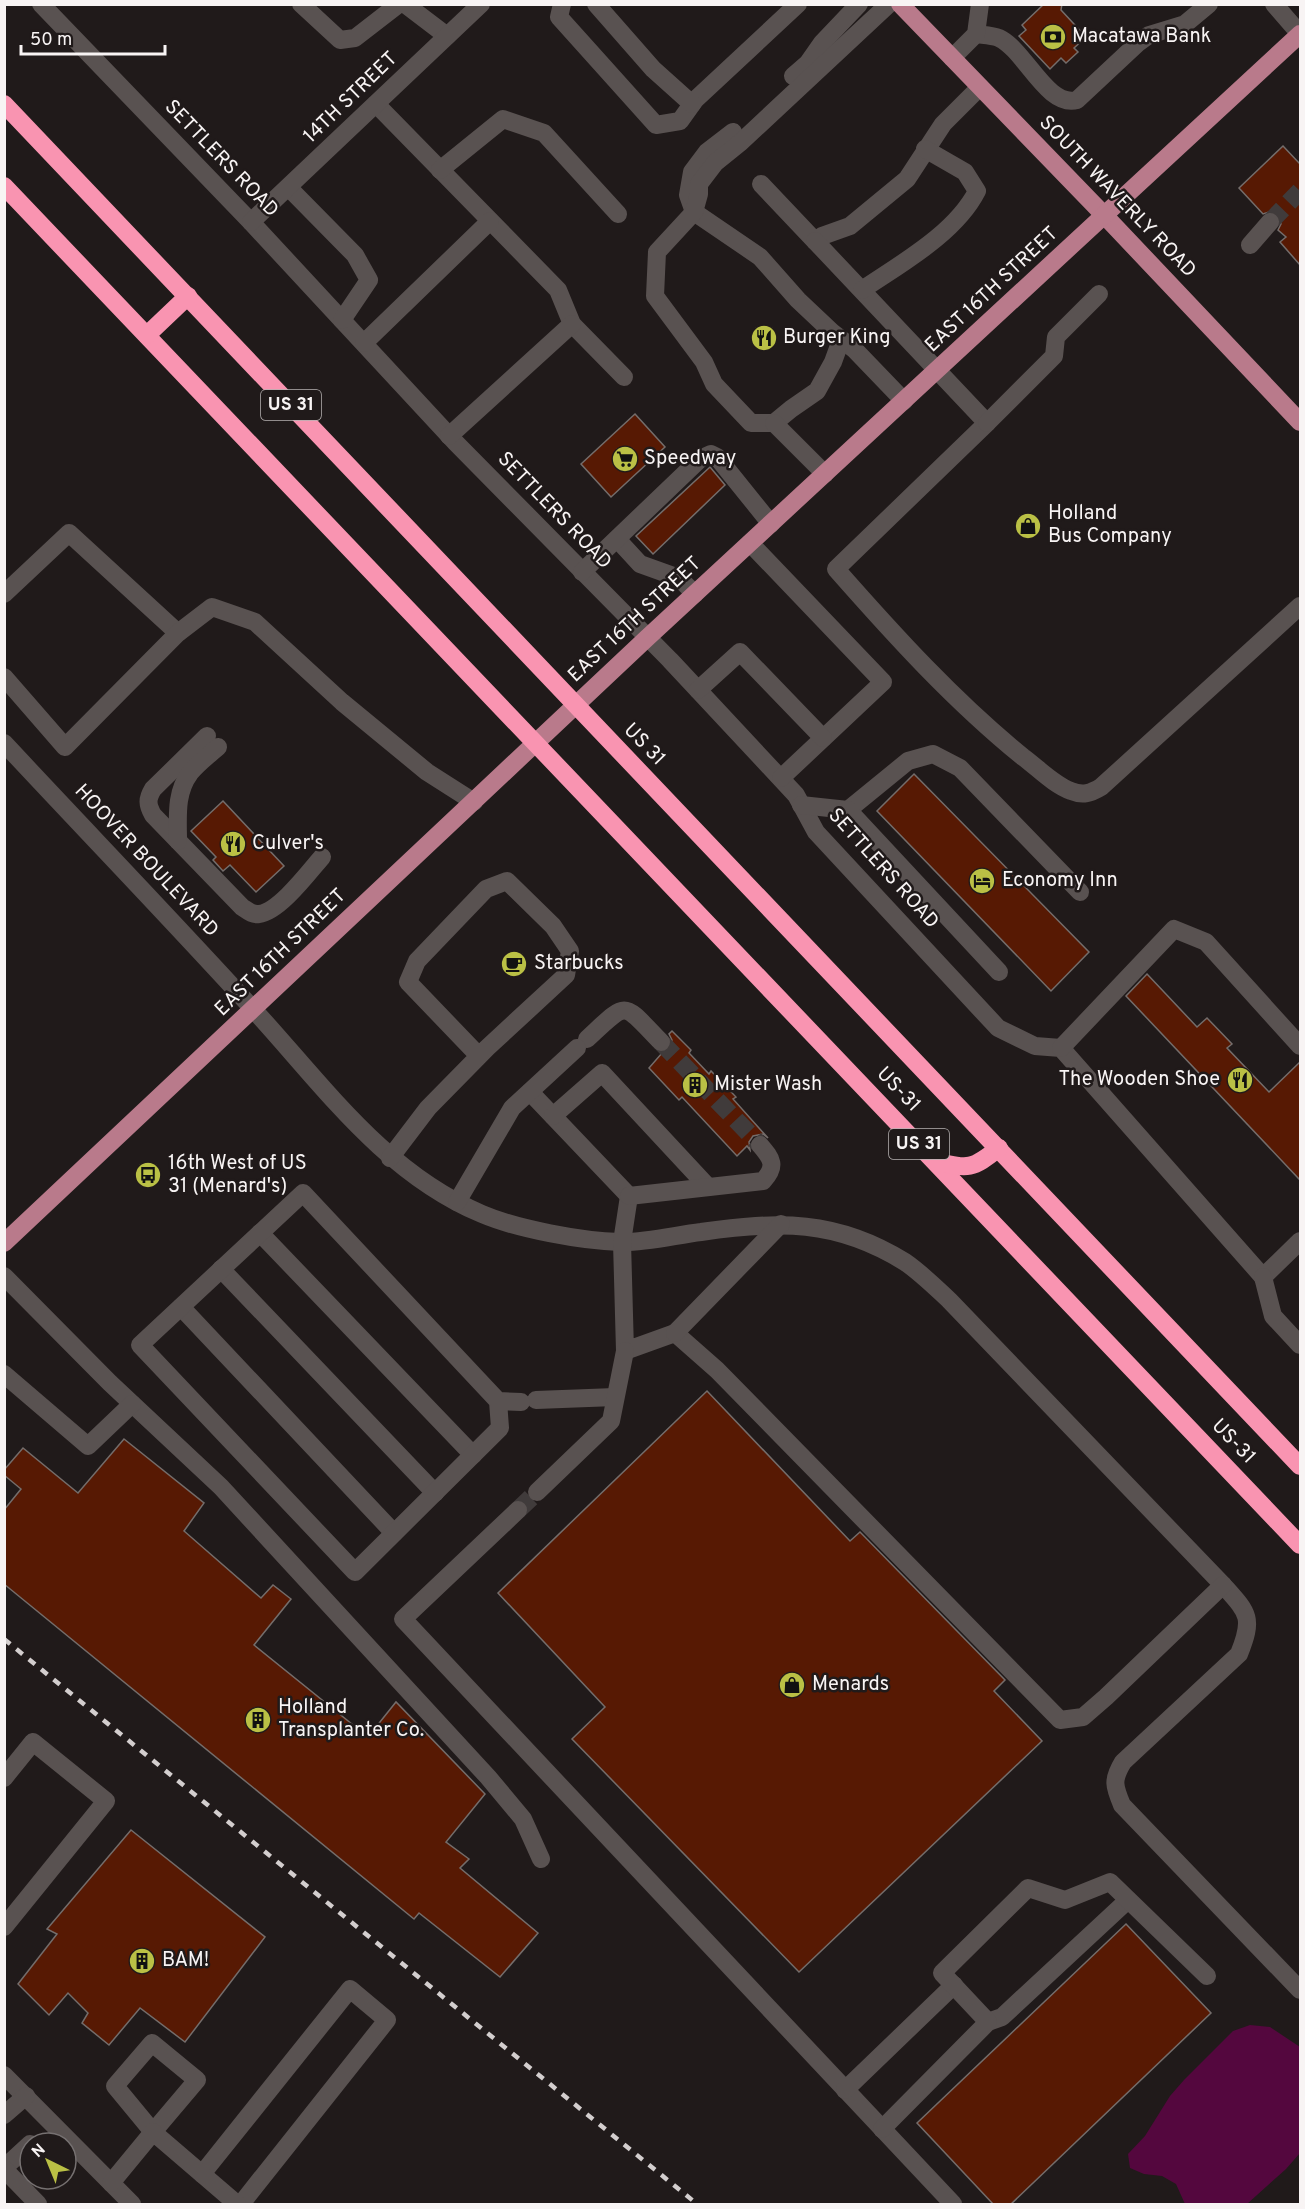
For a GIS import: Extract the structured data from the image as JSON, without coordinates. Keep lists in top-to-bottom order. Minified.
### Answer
{"streets":{"highway":["US 31","US-31"],"main road":["SOUTH WAVERLY ROAD","EAST 16TH STREET"],"street":["14TH STREET","SETTLERS ROAD","HOOVER BOULEVARD"]},"crossings":[["14TH STREET","SETTLERS ROAD"],["SETTLERS ROAD","EAST 16TH STREET"],["SOUTH WAVERLY ROAD","EAST 16TH STREET"],["EAST 16TH STREET","US 31"],["EAST 16TH STREET","HOOVER BOULEVARD"],["EAST 16TH STREET","US-31"],["US 31","US-31"]],"places":{"bank":["Macatawa Bank"],"restaurant":["Burger King","Culver's","The Wooden Shoe"],"supermarket":["Speedway"],"shop":["Holland Bus Company","Menards"],"hotel":["Economy Inn"],"cafe":["Starbucks"],"building":["Mister Wash","Holland Transplanter Co.","BAM!"],"bus stop":["16th West of US 31 (Menard's)"]},"scale_bar":"50 m","north":"top left"}
